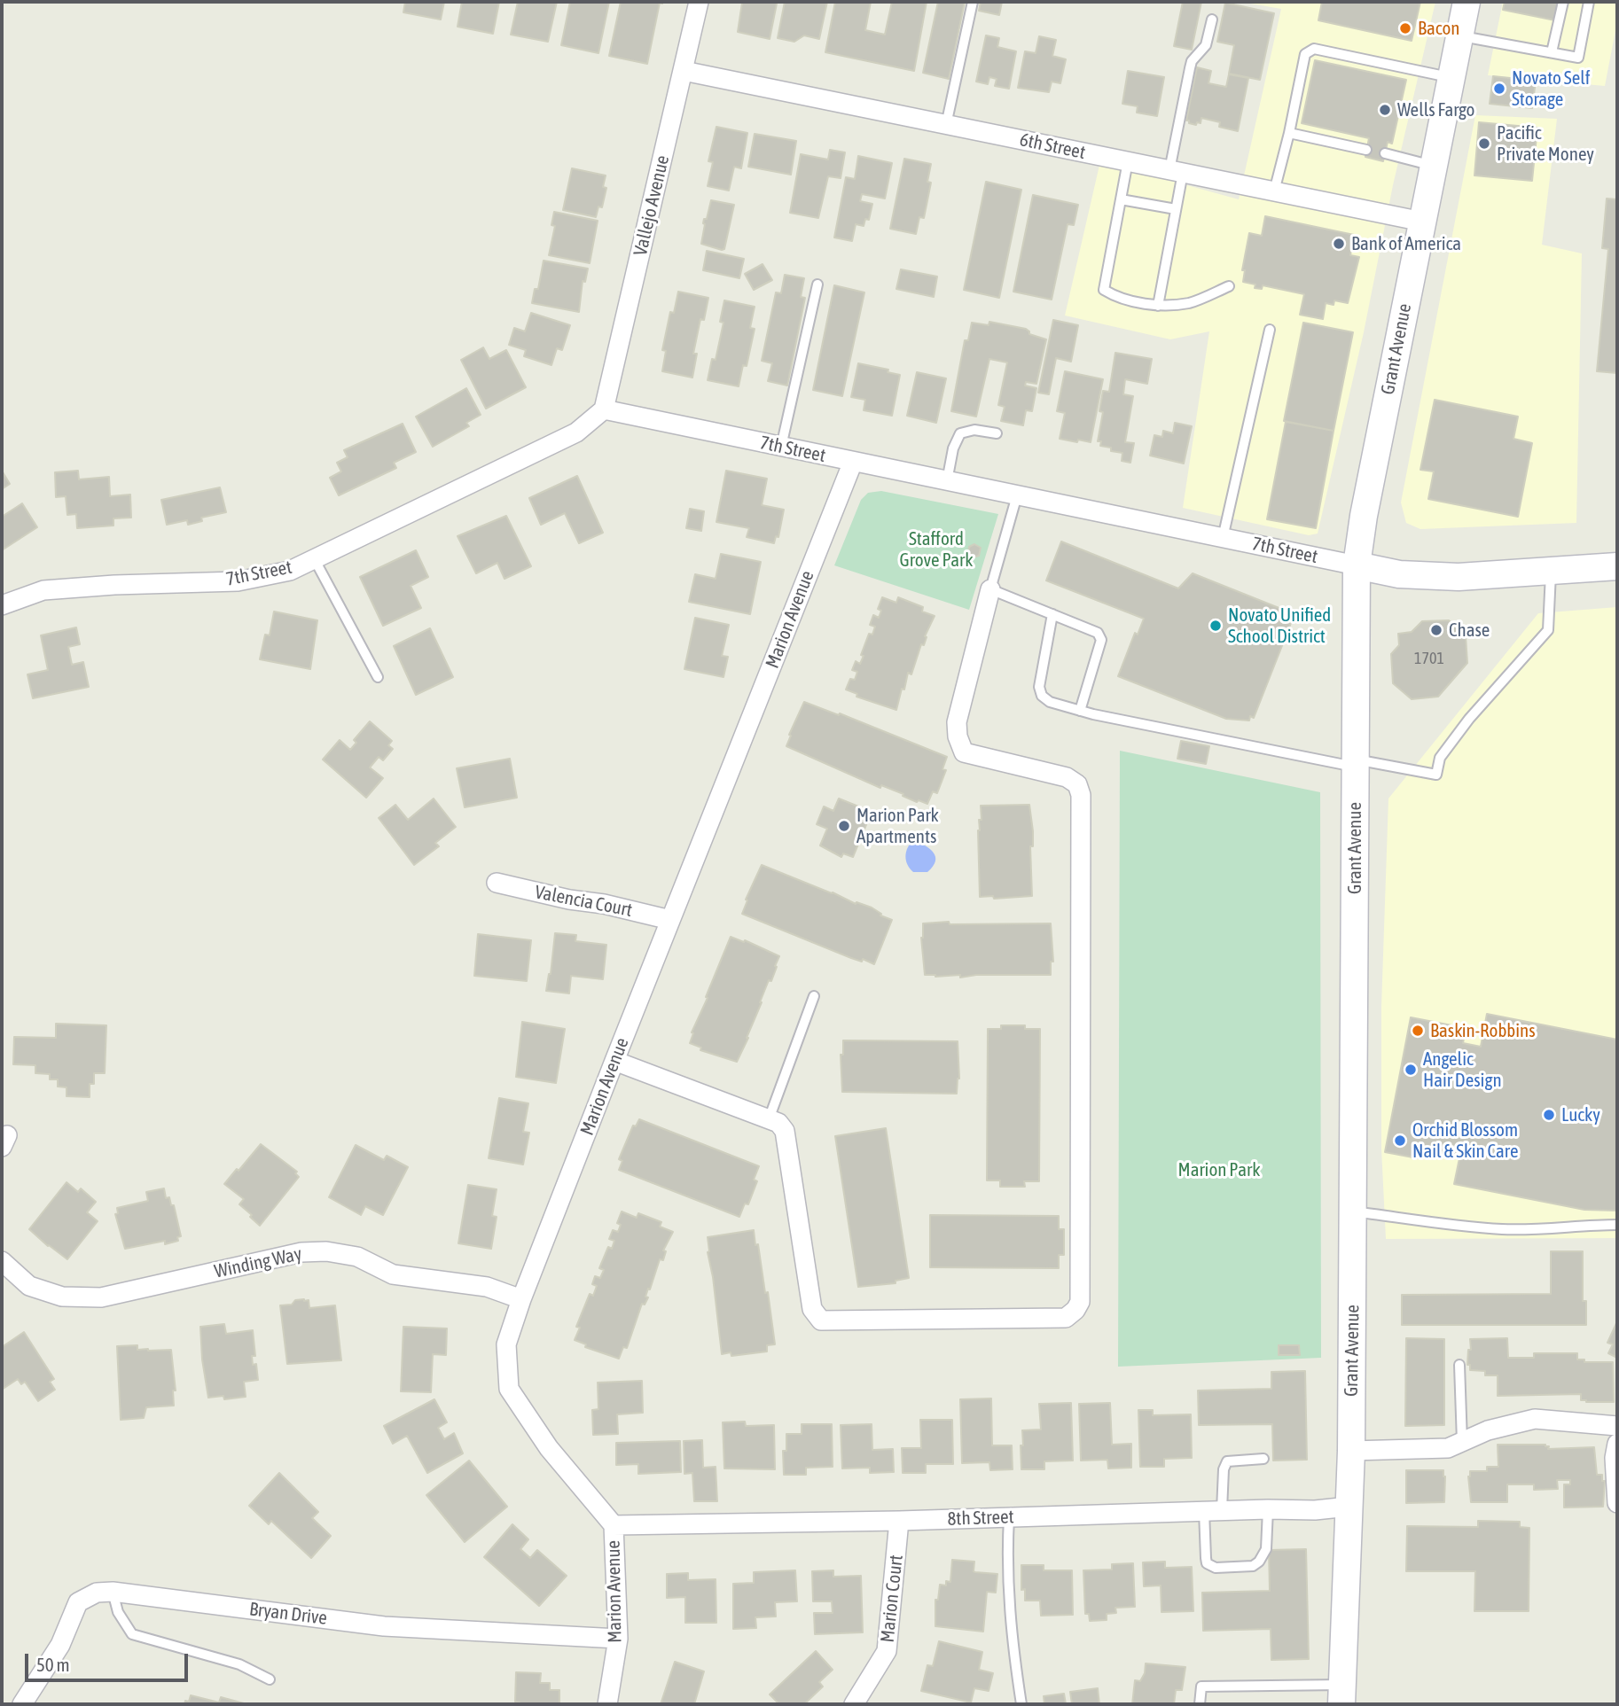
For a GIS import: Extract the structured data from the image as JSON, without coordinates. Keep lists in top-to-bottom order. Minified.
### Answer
{"streets":{"street":["6th Street","Vallejo Avenue","Grant Avenue","7th Street","Marion Avenue","Valencia Court","Winding Way","8th Street","Marion Court","Bryan Drive"]},"crossings":[["6th Street","Vallejo Avenue"],["6th Street","Grant Avenue"],["Vallejo Avenue","7th Street"],["Grant Avenue","7th Street"],["Grant Avenue","8th Street"],["7th Street","Marion Avenue"],["Marion Avenue","Valencia Court"],["Marion Avenue","Winding Way"],["Marion Avenue","8th Street"],["Marion Avenue","Bryan Drive"],["8th Street","Marion Court"]],"parks":["Stafford Grove Park","Marion Park"],"places":["Bacon","Novato Self Storage","Wells Fargo","Pacific Private Money","Bank of America","Novato Unified School District","Chase","Marion Park Apartments","Baskin-Robbins","Angelic Hair Design","Lucky","Orchid Blossom Nail & Skin Care"],"house_numbers":["1701"],"scale_bar":"50 m"}
